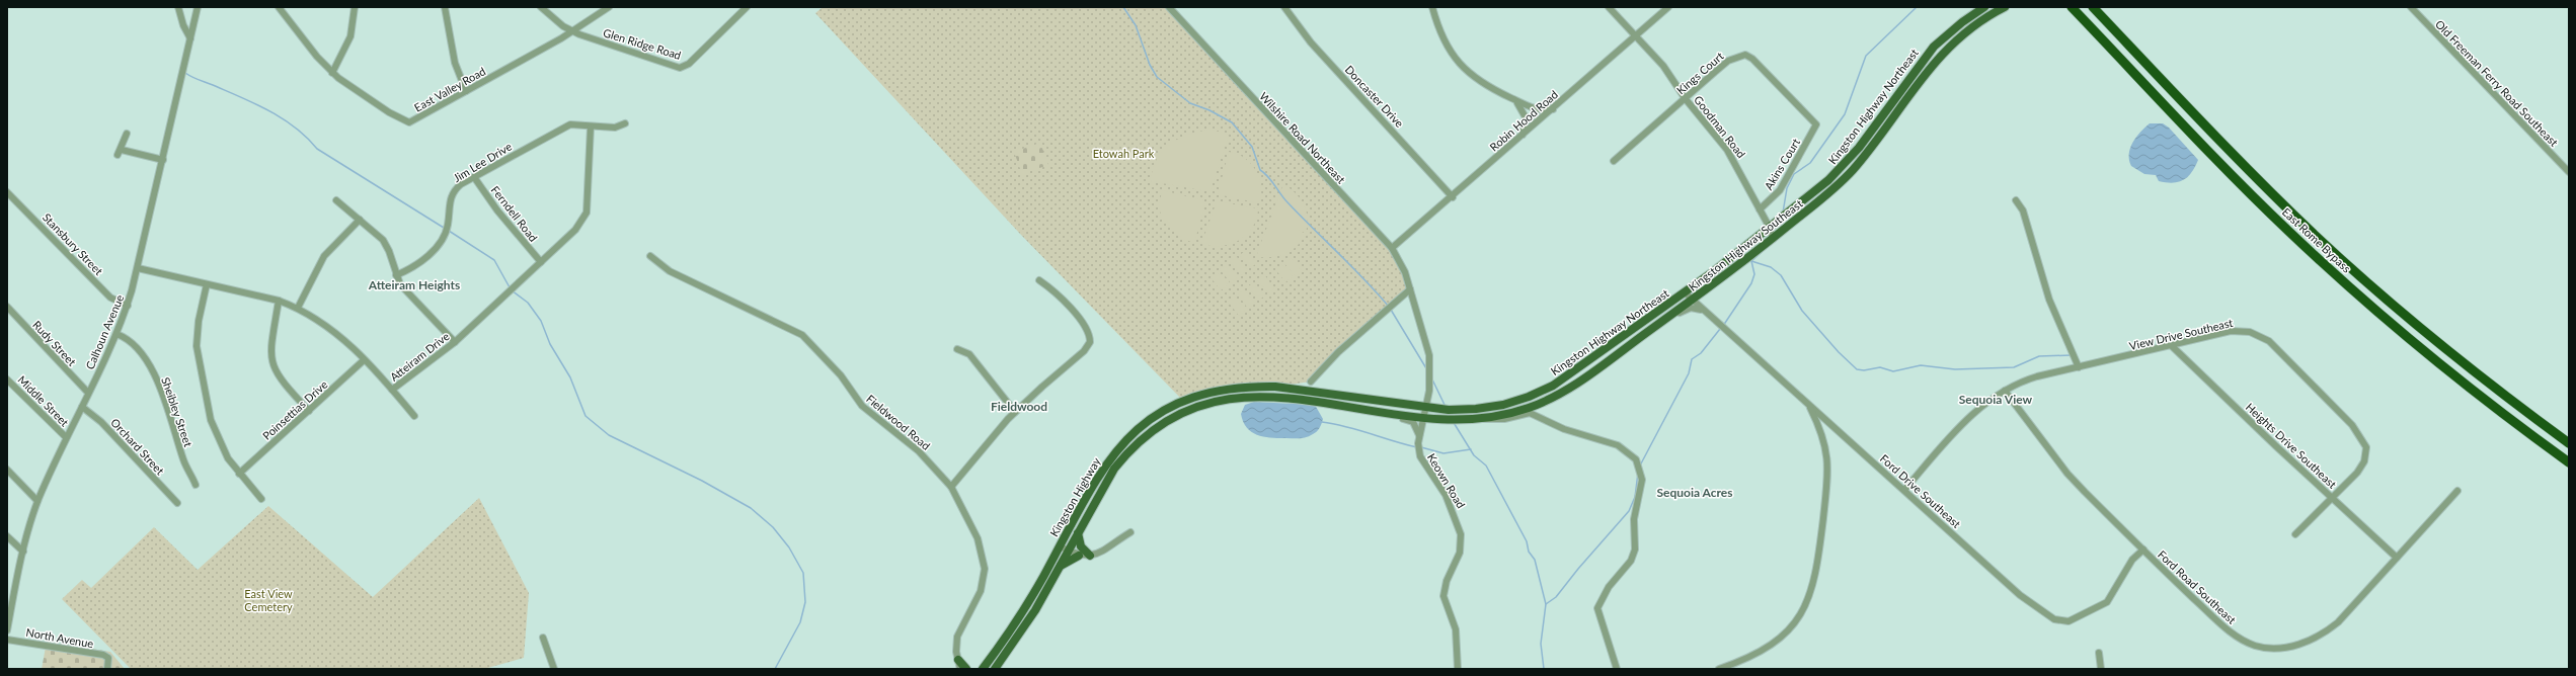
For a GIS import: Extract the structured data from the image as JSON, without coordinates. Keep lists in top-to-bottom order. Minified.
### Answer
{"streets":{"highway":["East Rome Bypass"],"main road":["Kingston Highway Northeast","Kingston Highway Southeast","Kingston Highway"],"street":["Glen Ridge Road","Kings Court","Old Freeman Ferry Road Southeast","East Valley Road","Doncaster Drive","Robin Hood Road","Goodman Road","Wilshire Road Northeast","Jim Lee Drive","Akins Court","Ferndell Road","Stansbury Street","Calhoun Avenue","View Drive Southeast","Rudy Street","Atteiram Drive","Middle Street","Poinsettias Drive","Sheibley Street","Fieldwood Road","Heights Drive Southeast","Orchard Street","Keown Road","Ford Drive Southeast","Ford Road Southeast","North Avenue"]},"crossings":[["Glen Ridge Road","East Valley Road"],["Kings Court","Goodman Road"],["Kings Court","Akins Court"],["Doncaster Drive","Robin Hood Road"],["Kingston Highway Northeast","Goodman Road"],["Kingston Highway Northeast","Ford Drive Southeast"],["Kingston Highway Northeast","Kingston Highway"],["Robin Hood Road","Goodman Road"],["Robin Hood Road","Wilshire Road Northeast"],["Goodman Road","Akins Court"],["Goodman Road","Kingston Highway Southeast"],["Wilshire Road Northeast","Keown Road"],["Wilshire Road Northeast","Kingston Highway"],["Jim Lee Drive","Ferndell Road"],["Jim Lee Drive","Atteiram Drive"],["Ferndell Road","Atteiram Drive"],["Stansbury Street","Calhoun Avenue"],["Kingston Highway Southeast","Ford Drive Southeast"],["Kingston Highway Southeast","Kingston Highway"],["Calhoun Avenue","Rudy Street"],["Calhoun Avenue","Atteiram Drive"],["Calhoun Avenue","Middle Street"],["Calhoun Avenue","Sheibley Street"],["Calhoun Avenue","Orchard Street"],["View Drive Southeast","Heights Drive Southeast"],["View Drive Southeast","Ford Drive Southeast"],["View Drive Southeast","Ford Road Southeast"],["Atteiram Drive","Poinsettias Drive"],["Heights Drive Southeast","Ford Road Southeast"],["Keown Road","Kingston Highway"],["Ford Drive Southeast","Ford Road Southeast"]],"districts":["Atteiram Heights","Sequoia View","Fieldwood","Sequoia Acres"],"parks":["Etowah Park","East View Cemetery"]}
